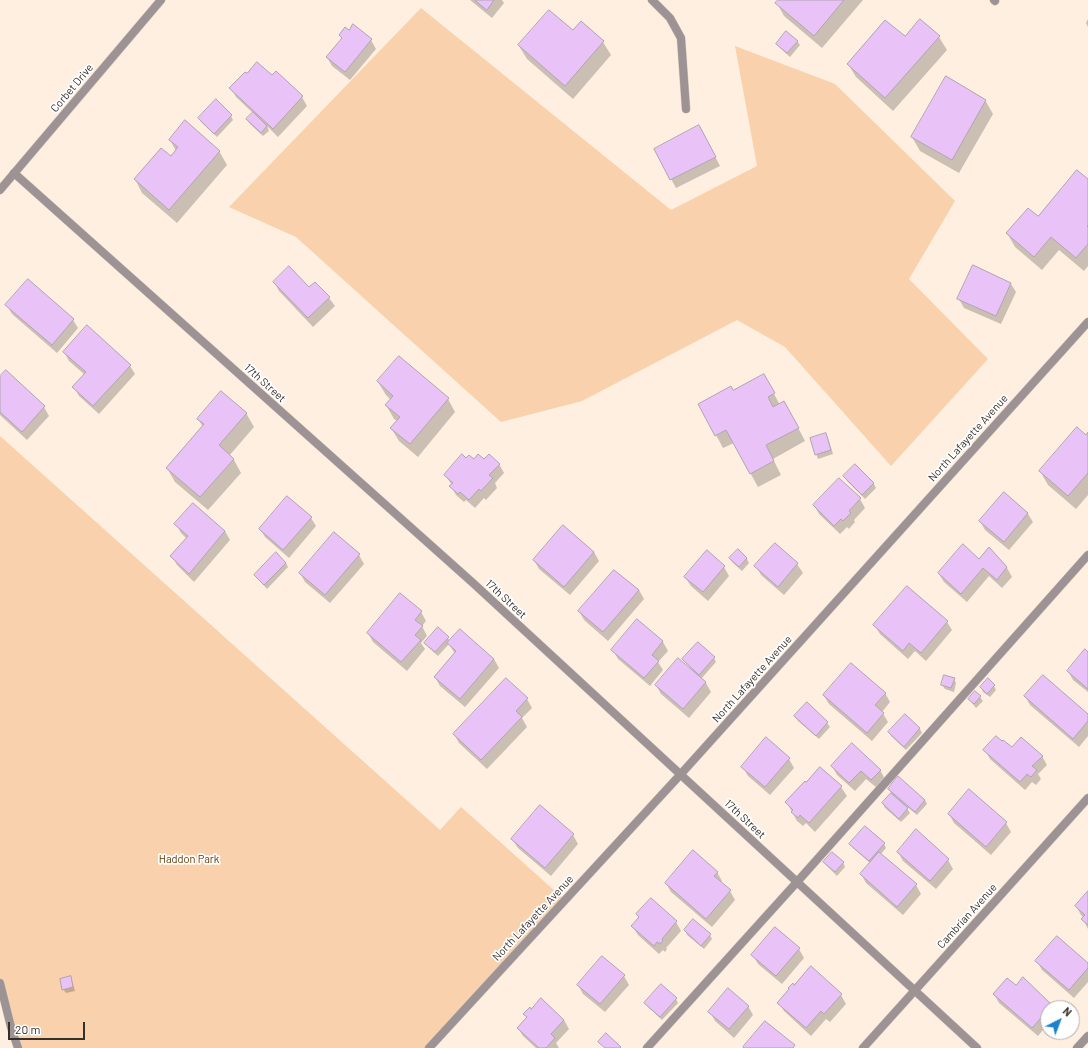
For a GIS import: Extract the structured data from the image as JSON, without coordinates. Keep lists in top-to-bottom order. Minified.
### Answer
{"streets":{"street":["Corbet Drive","17th Street","North Lafayette Avenue","Cambrian Avenue"]},"crossings":[["Corbet Drive","17th Street"],["17th Street","North Lafayette Avenue"],["17th Street","Cambrian Avenue"]],"parks":["Haddon Park"],"scale_bar":"20 m","north":"top right"}
